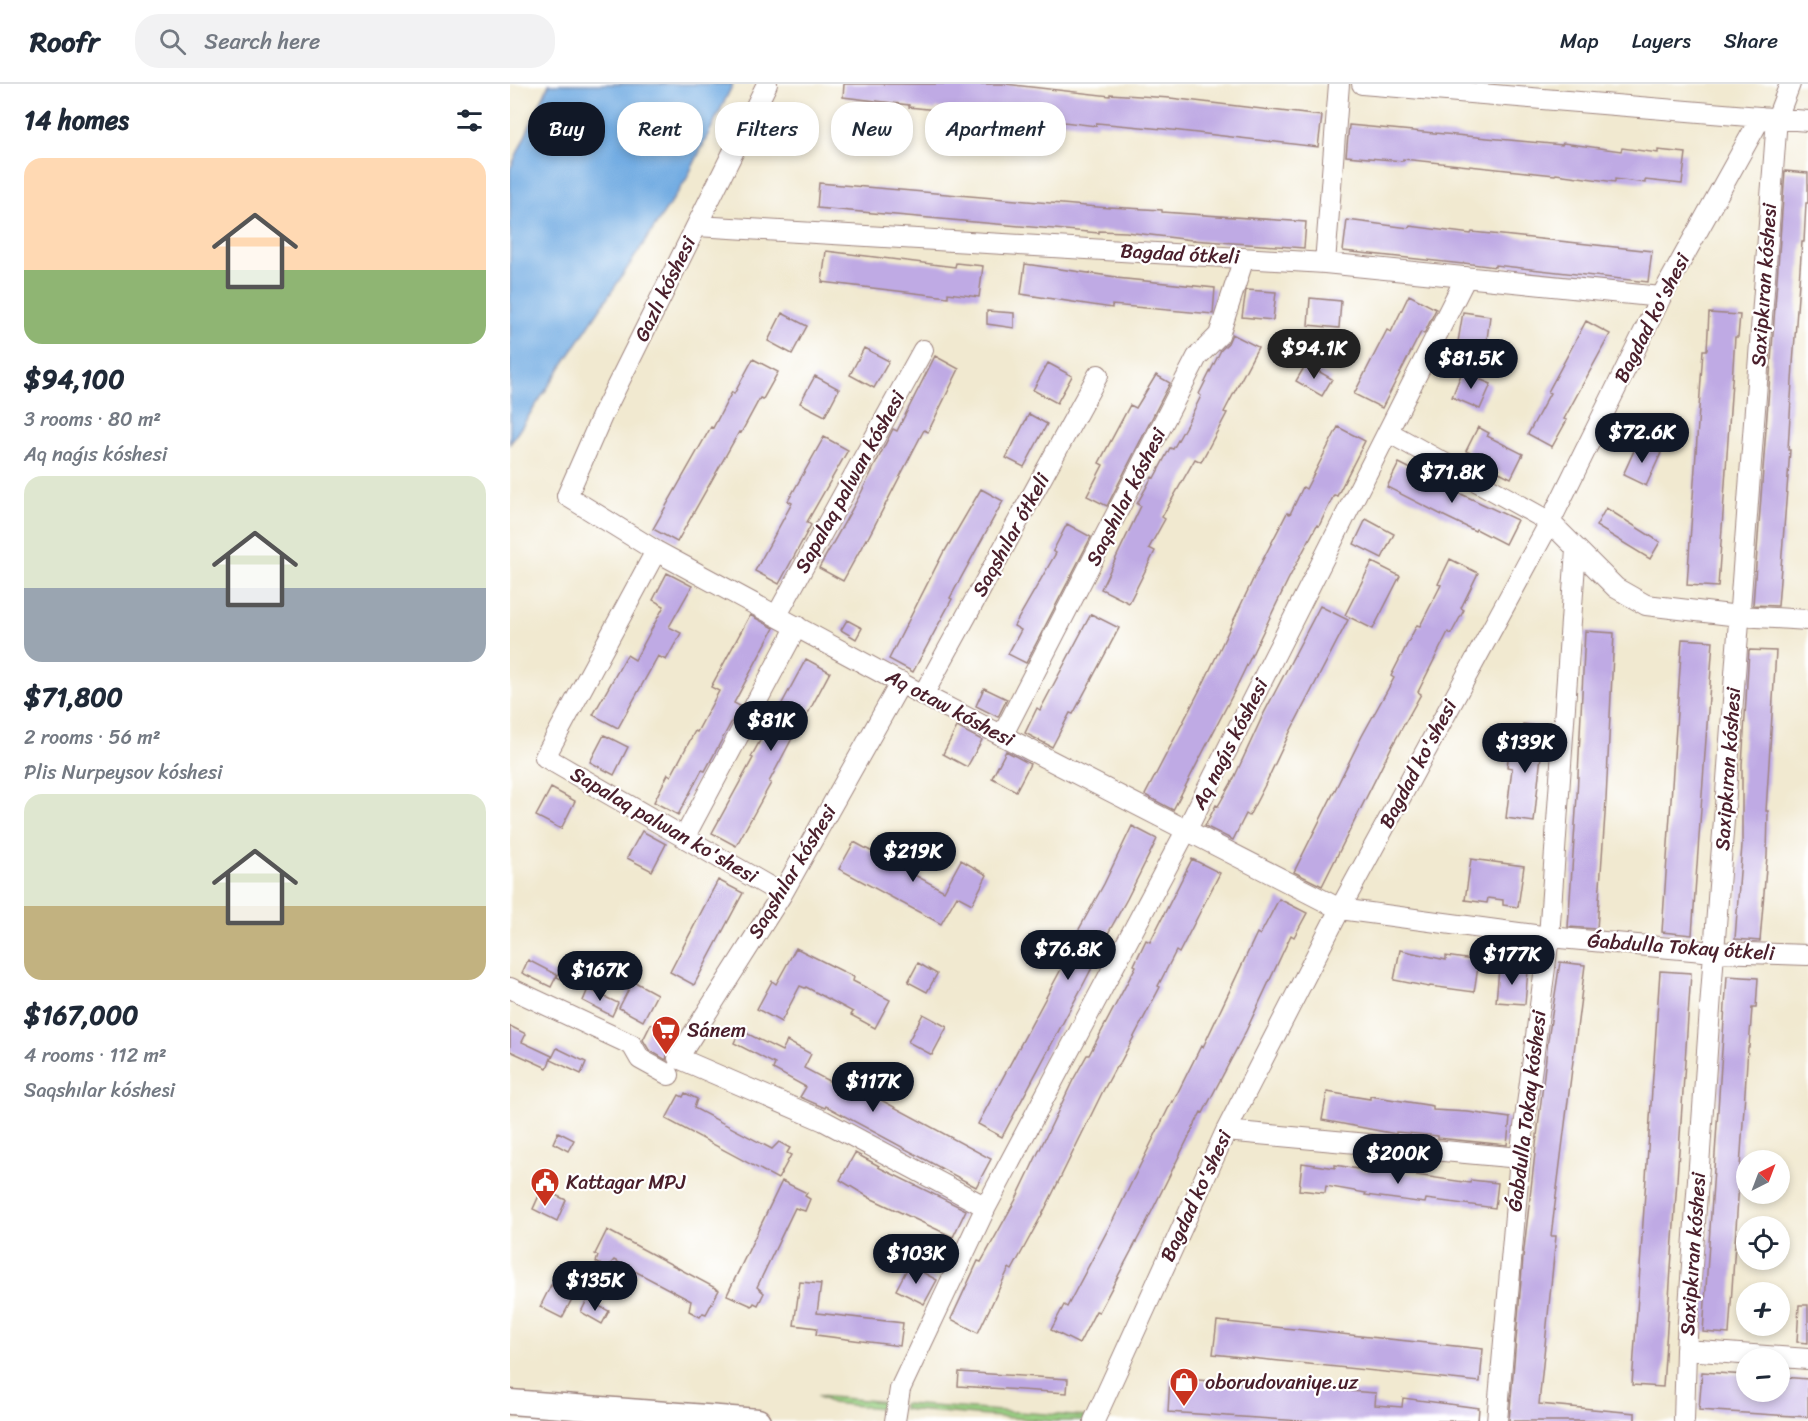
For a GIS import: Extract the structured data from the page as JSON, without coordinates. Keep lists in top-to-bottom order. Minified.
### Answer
{"streets":{"street":["Bagdad ótkeli","Saxipkıran kóshesi","Gazlı kóshesi","Bagdad ko'shesi","Sapalaq palwan kóshesi","Saqshılar kóshesi","Saqshılar ótkeli","Aq otaw kóshesi","Aq naǵıs kóshesi","Sapalaq palwan ko'shesi","Ǵabdulla Tokay ótkeli","Ǵabdulla Tokay kóshesi"]},"crossings":[["Bagdad ótkeli","Gazlı kóshesi"],["Bagdad ótkeli","Bagdad ko'shesi"],["Bagdad ótkeli","Saqshılar kóshesi"],["Bagdad ótkeli","Aq naǵıs kóshesi"],["Saxipkıran kóshesi","Bagdad ko'shesi"],["Saxipkıran kóshesi","Ǵabdulla Tokay ótkeli"],["Gazlı kóshesi","Aq otaw kóshesi"],["Bagdad ko'shesi","Aq otaw kóshesi"],["Bagdad ko'shesi","Ǵabdulla Tokay ótkeli"],["Sapalaq palwan kóshesi","Aq otaw kóshesi"],["Saqshılar kóshesi","Aq otaw kóshesi"],["Saqshılar kóshesi","Sapalaq palwan ko'shesi"],["Saqshılar ótkeli","Aq otaw kóshesi"],["Aq otaw kóshesi","Aq naǵıs kóshesi"],["Aq otaw kóshesi","Sapalaq palwan ko'shesi"],["Aq otaw kóshesi","Ǵabdulla Tokay ótkeli"],["Ǵabdulla Tokay ótkeli","Ǵabdulla Tokay kóshesi"]],"places":{"supermarket":["Sánem"],"public building":["Kattagar MPJ"],"shop":["oborudovaniye.uz"]},"north":"top right","page":{"header":"Roofr","search":"Search here","nav":["Map","Layers","Share"],"heading":"14 homes","chip":["Buy","Rent","Filters","New","Apartment"],"list":[{"name":"$94,100","note":"3 rooms · 80 m² · Aq naǵıs kóshesi"},{"name":"$71,800","note":"2 rooms · 56 m² · Plis Nurpeysov kóshesi"},{"name":"$167,000","note":"4 rooms · 112 m² · Saqshılar kóshesi"}],"price":["$94.1K","$81.5K","$72.6K","$71.8K","$81K","$139K","$219K","$76.8K","$177K","$167K","$117K","$200K","$103K","$135K"],"map_buttons":["+","−"]}}
